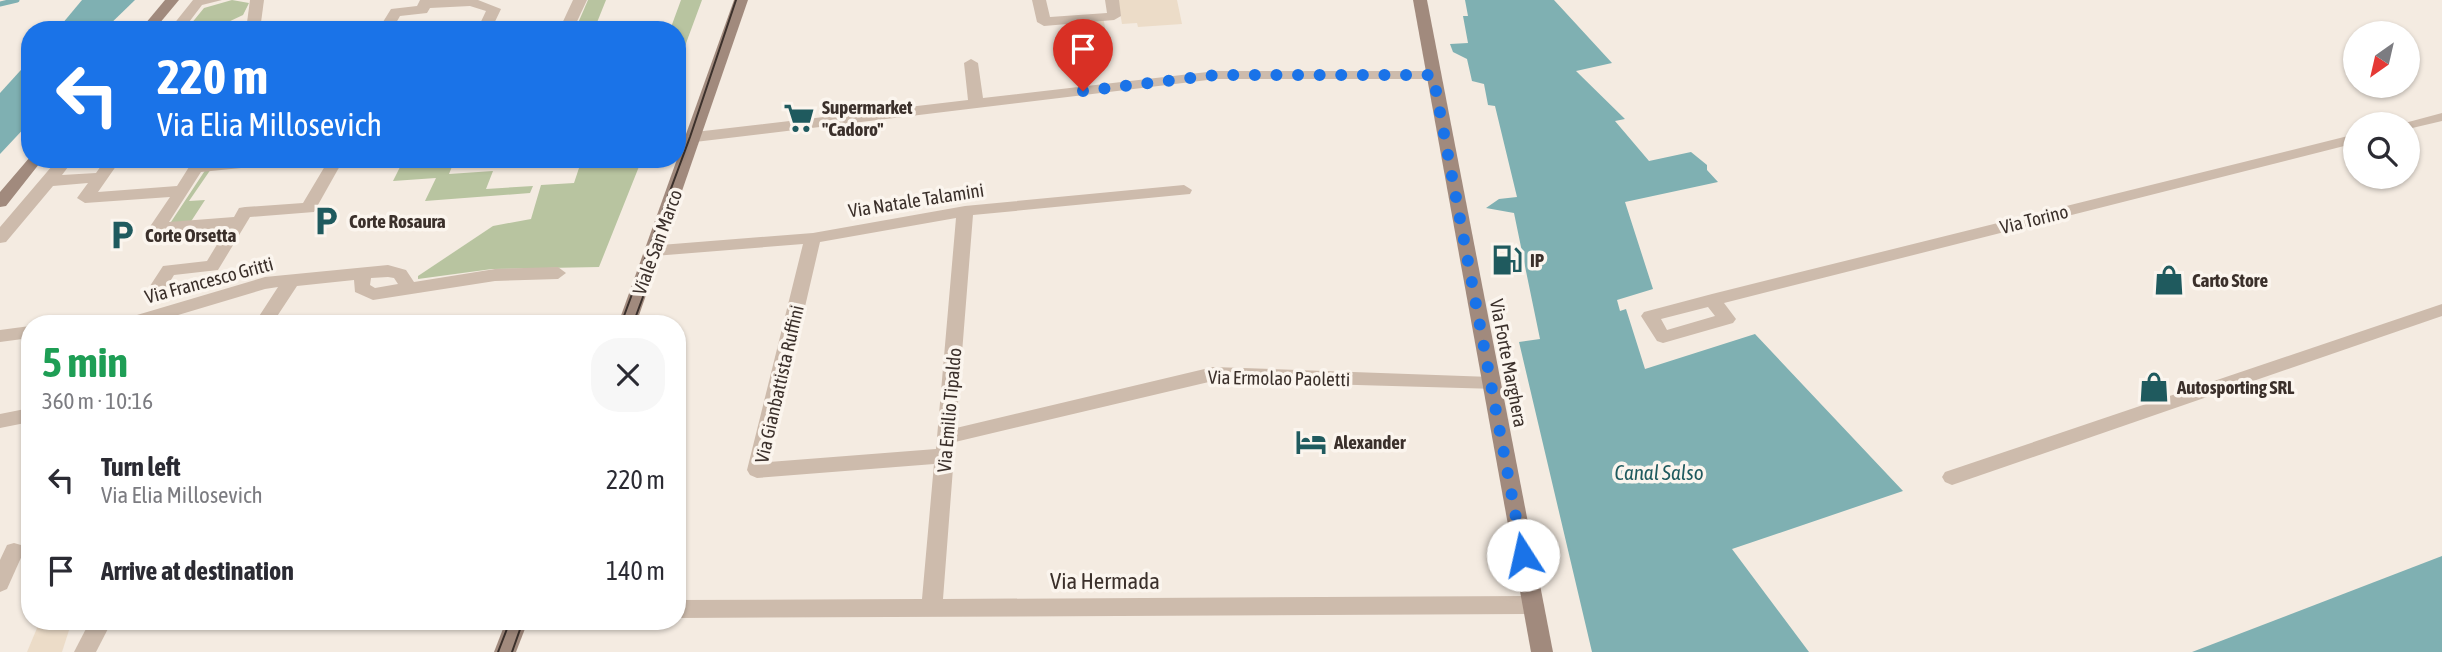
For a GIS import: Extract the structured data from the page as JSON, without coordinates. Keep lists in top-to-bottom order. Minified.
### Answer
{"streets":{"street":["Via Natale Talamini","Via Torino","Viale San Marco","Via Francesco Gritti","Via Forte Marghera","Via Ermolao Paoletti","Via Gianbattista Ruffini","Via Emilio Tipaldo","Via Hermada"]},"crossings":[["Via Natale Talamini","Viale San Marco"],["Via Natale Talamini","Via Gianbattista Ruffini"],["Via Natale Talamini","Via Emilio Tipaldo"],["Via Forte Marghera","Via Ermolao Paoletti"],["Via Forte Marghera","Via Hermada"],["Via Ermolao Paoletti","Via Gianbattista Ruffini"],["Via Ermolao Paoletti","Via Emilio Tipaldo"],["Via Gianbattista Ruffini","Via Emilio Tipaldo"],["Via Emilio Tipaldo","Via Hermada"]],"water":["Canal Salso"],"places":{"supermarket":["Supermarket \"Cadoro\""],"parking":["Corte Rosaura","Corte Orsetta"],"fuel station":["IP"],"shop":["Carto Store","Autosporting SRL"],"hotel":["Alexander"]},"north":"bottom left","page":{"turn":["220 m","Via Elia Millosevich"],"heading":["5 min","360 m · 10:16"],"list":[{"name":"Turn left","note":"Via Elia Millosevich","value":"220 m"},{"name":"Arrive at destination","value":"140 m"}]}}
